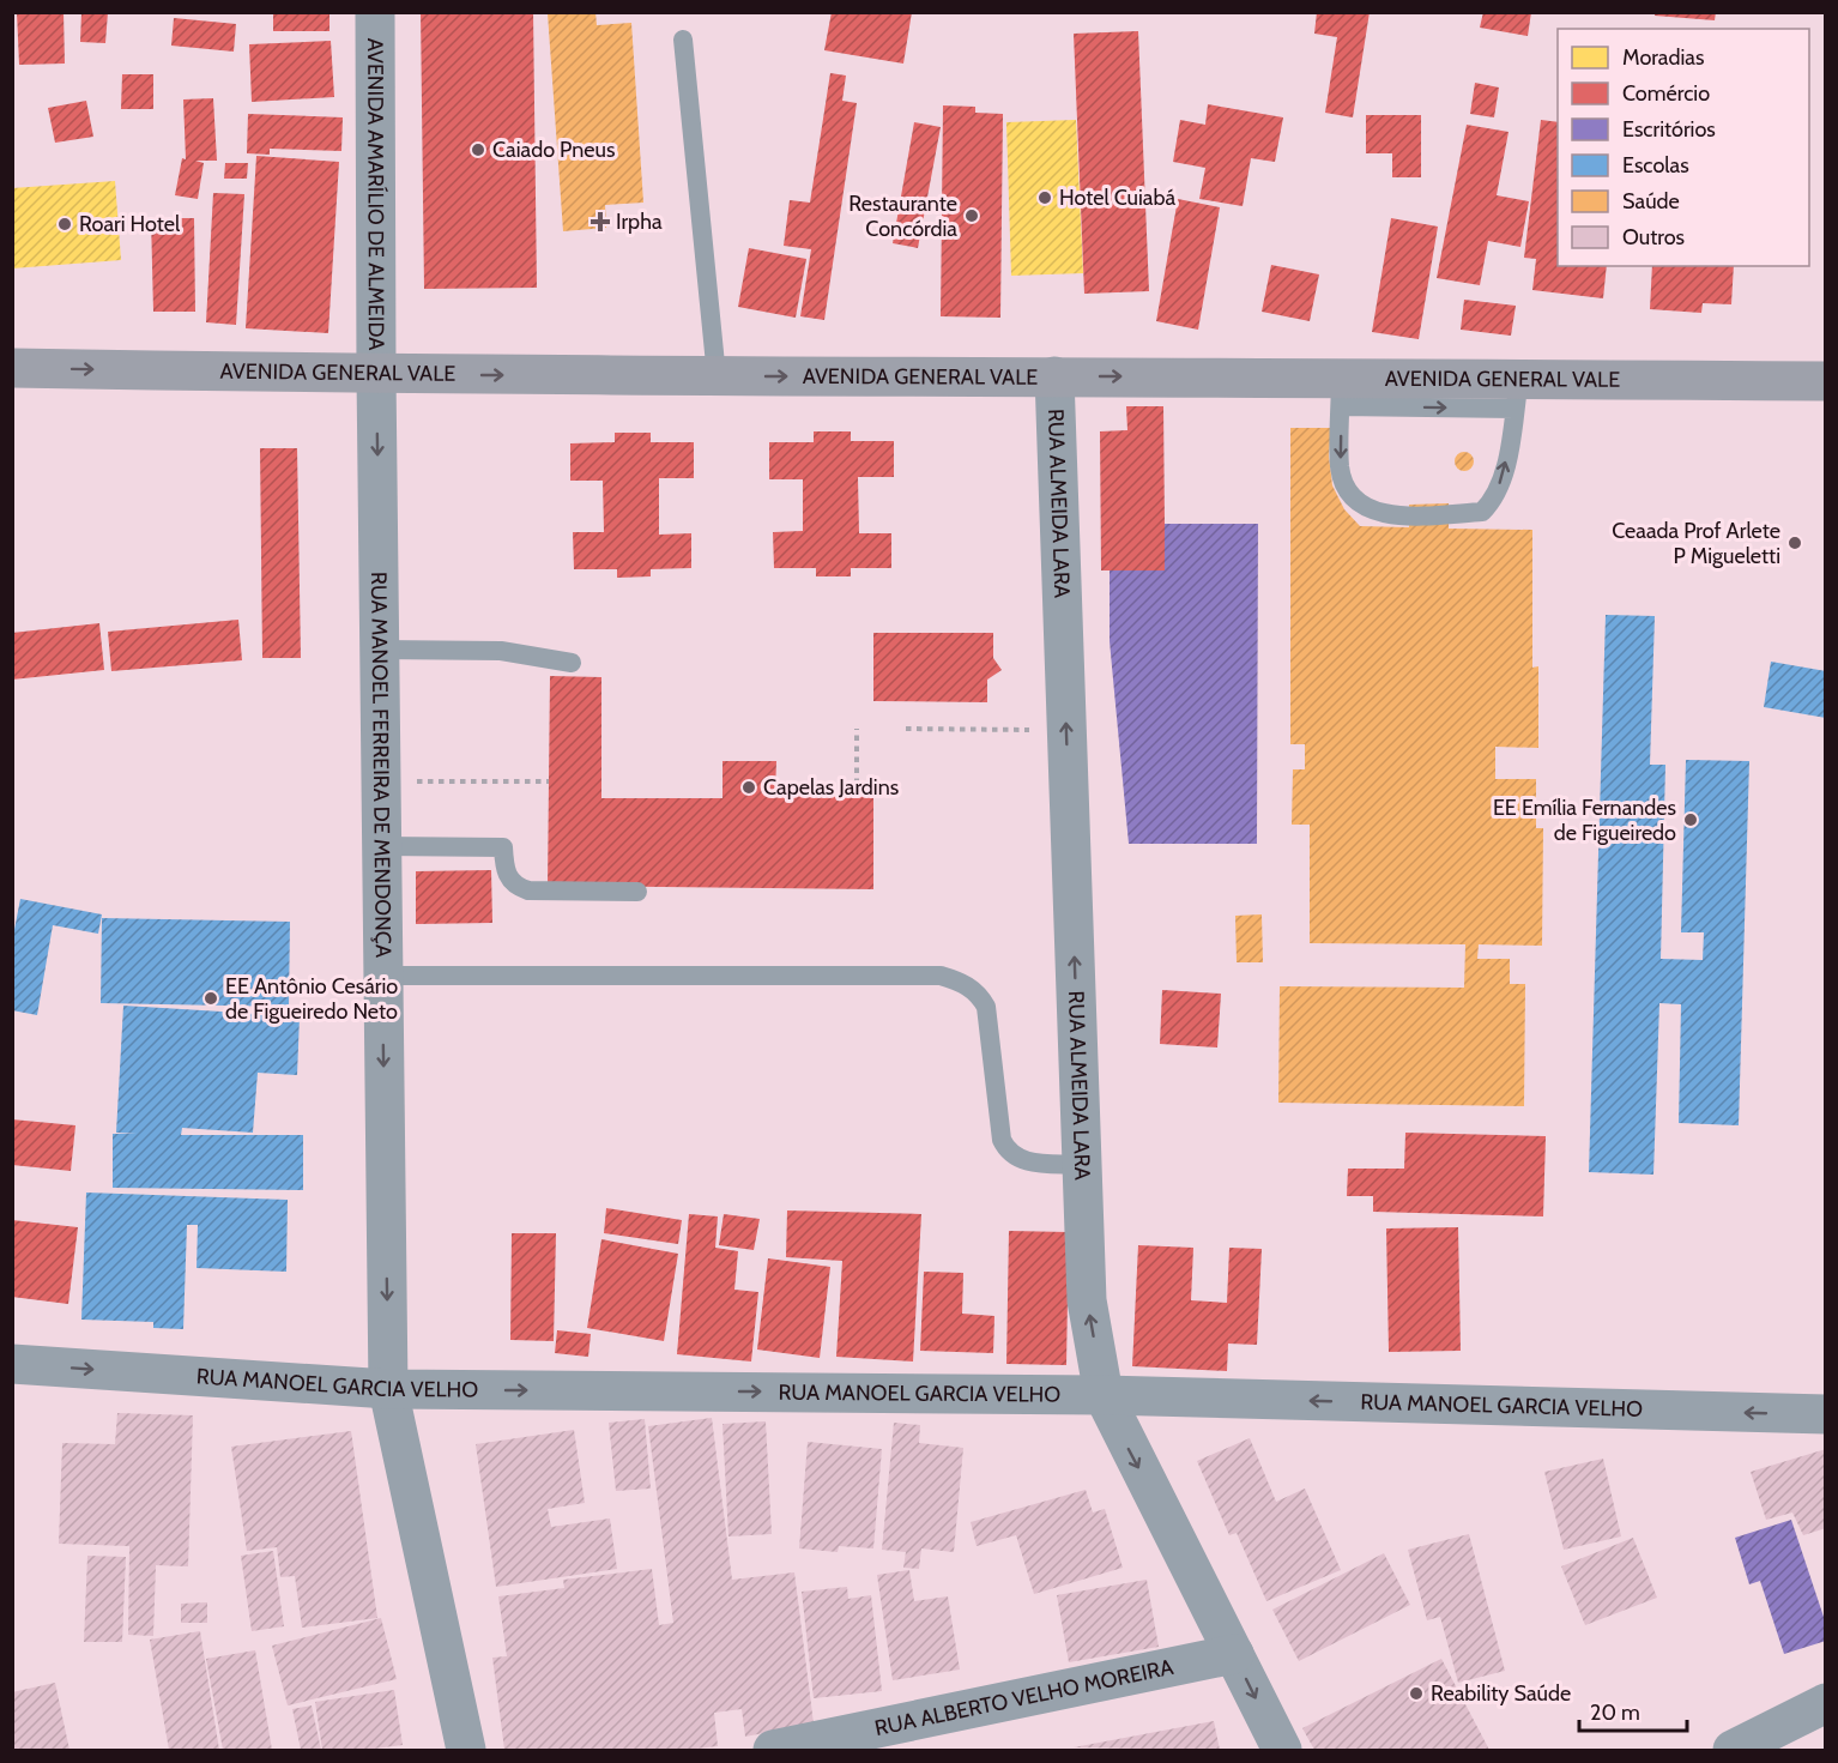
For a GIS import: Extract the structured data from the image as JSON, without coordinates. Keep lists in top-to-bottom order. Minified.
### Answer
{"streets":{"main road":["AVENIDA GENERAL VALE"],"street":["AVENIDA AMARÍLIO DE ALMEIDA","RUA ALMEIDA LARA","RUA MANOEL FERREIRA DE MENDONÇA","RUA MANOEL GARCIA VELHO","RUA ALBERTO VELHO MOREIRA"]},"crossings":[["AVENIDA AMARÍLIO DE ALMEIDA","AVENIDA GENERAL VALE"],["AVENIDA AMARÍLIO DE ALMEIDA","RUA MANOEL FERREIRA DE MENDONÇA"],["AVENIDA GENERAL VALE","RUA ALMEIDA LARA"],["AVENIDA GENERAL VALE","RUA MANOEL FERREIRA DE MENDONÇA"],["RUA ALMEIDA LARA","RUA MANOEL GARCIA VELHO"],["RUA ALMEIDA LARA","RUA ALBERTO VELHO MOREIRA"],["RUA MANOEL FERREIRA DE MENDONÇA","RUA MANOEL GARCIA VELHO"]],"one_way":["AVENIDA GENERAL VALE","RUA MANOEL FERREIRA DE MENDONÇA"],"places":{"other":["Caiado Pneus","Hotel Cuiabá","Restaurante Concórdia","Roari Hotel","Ceaada Prof Arlete P Migueletti","Capelas Jardins","EE Emília Fernandes de Figueiredo","EE Antônio Cesário de Figueiredo Neto","Reability Saúde"],"health":["Irpha"]},"legend":["Moradias","Comércio","Escritórios","Escolas","Saúde","Outros"],"scale_bar":"20 m"}
